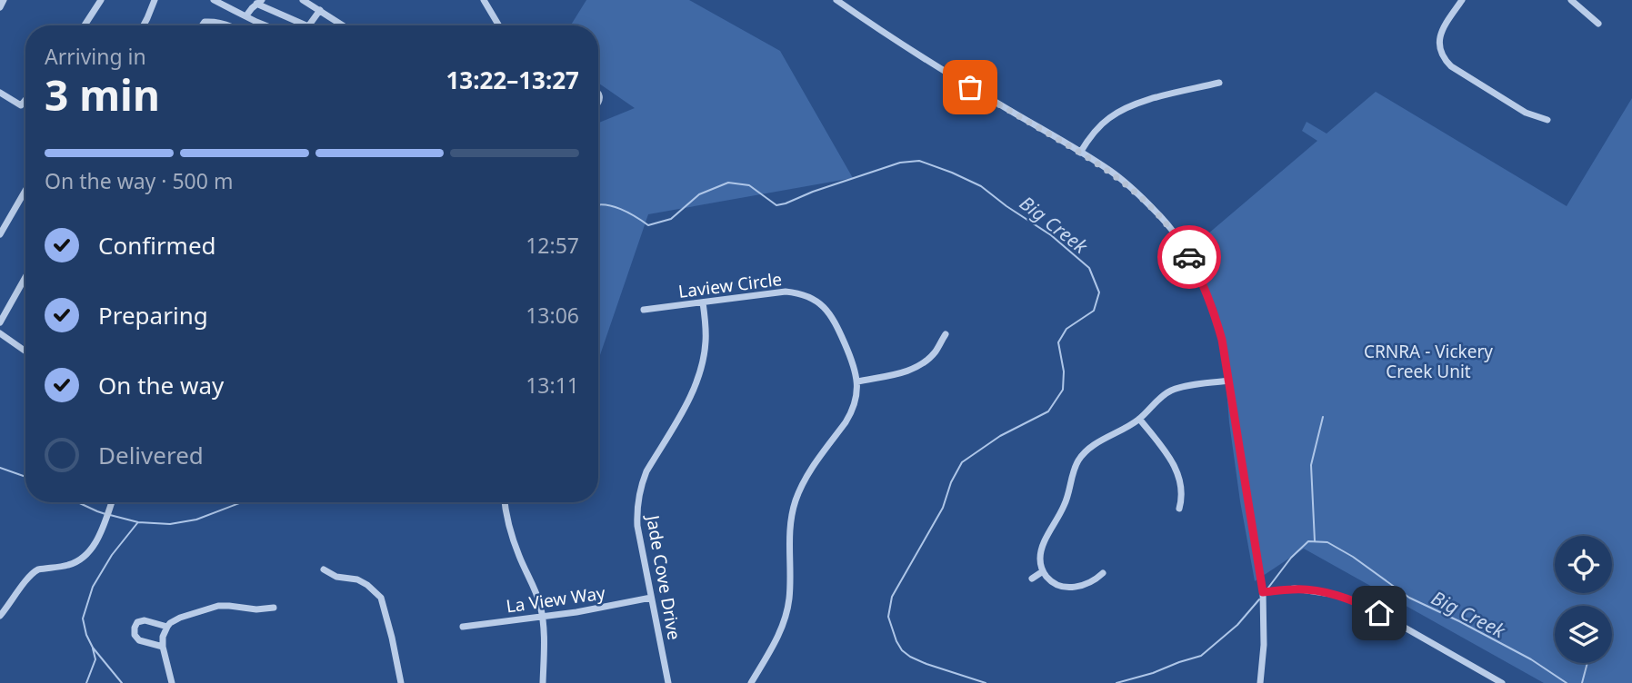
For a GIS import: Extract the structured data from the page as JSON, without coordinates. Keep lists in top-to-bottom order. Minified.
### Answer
{"streets":{"street":["Laview Circle","Jade Cove Drive","La View Way"]},"crossings":[["Laview Circle","Jade Cove Drive"],["Jade Cove Drive","La View Way"]],"water":["Big Creek"],"parks":["CRNRA - Vickery Creek Unit"],"page":{"heading":["3 min","Arriving in","13:22–13:27"],"bar":"On the way · 500 m","list":[["Confirmed","12:57"],["Preparing","13:06"],["On the way","13:11"],"Delivered"]}}
